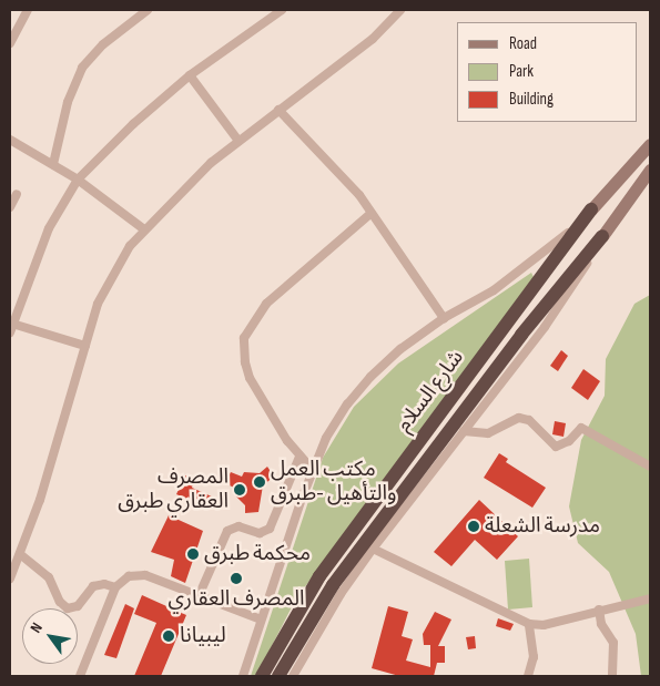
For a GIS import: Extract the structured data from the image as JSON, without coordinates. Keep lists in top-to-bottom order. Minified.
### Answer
{"streets":{"highway":["شارع السلام"]},"places":["مكتب العمل والتأهيل -طبرق","المصرف العقاري طبرق","مدرسة الشعلة","محكمة طبرق","المصرف العقاري","ليبيانا"],"legend":["Road","Park","Building"],"north":"top left"}
